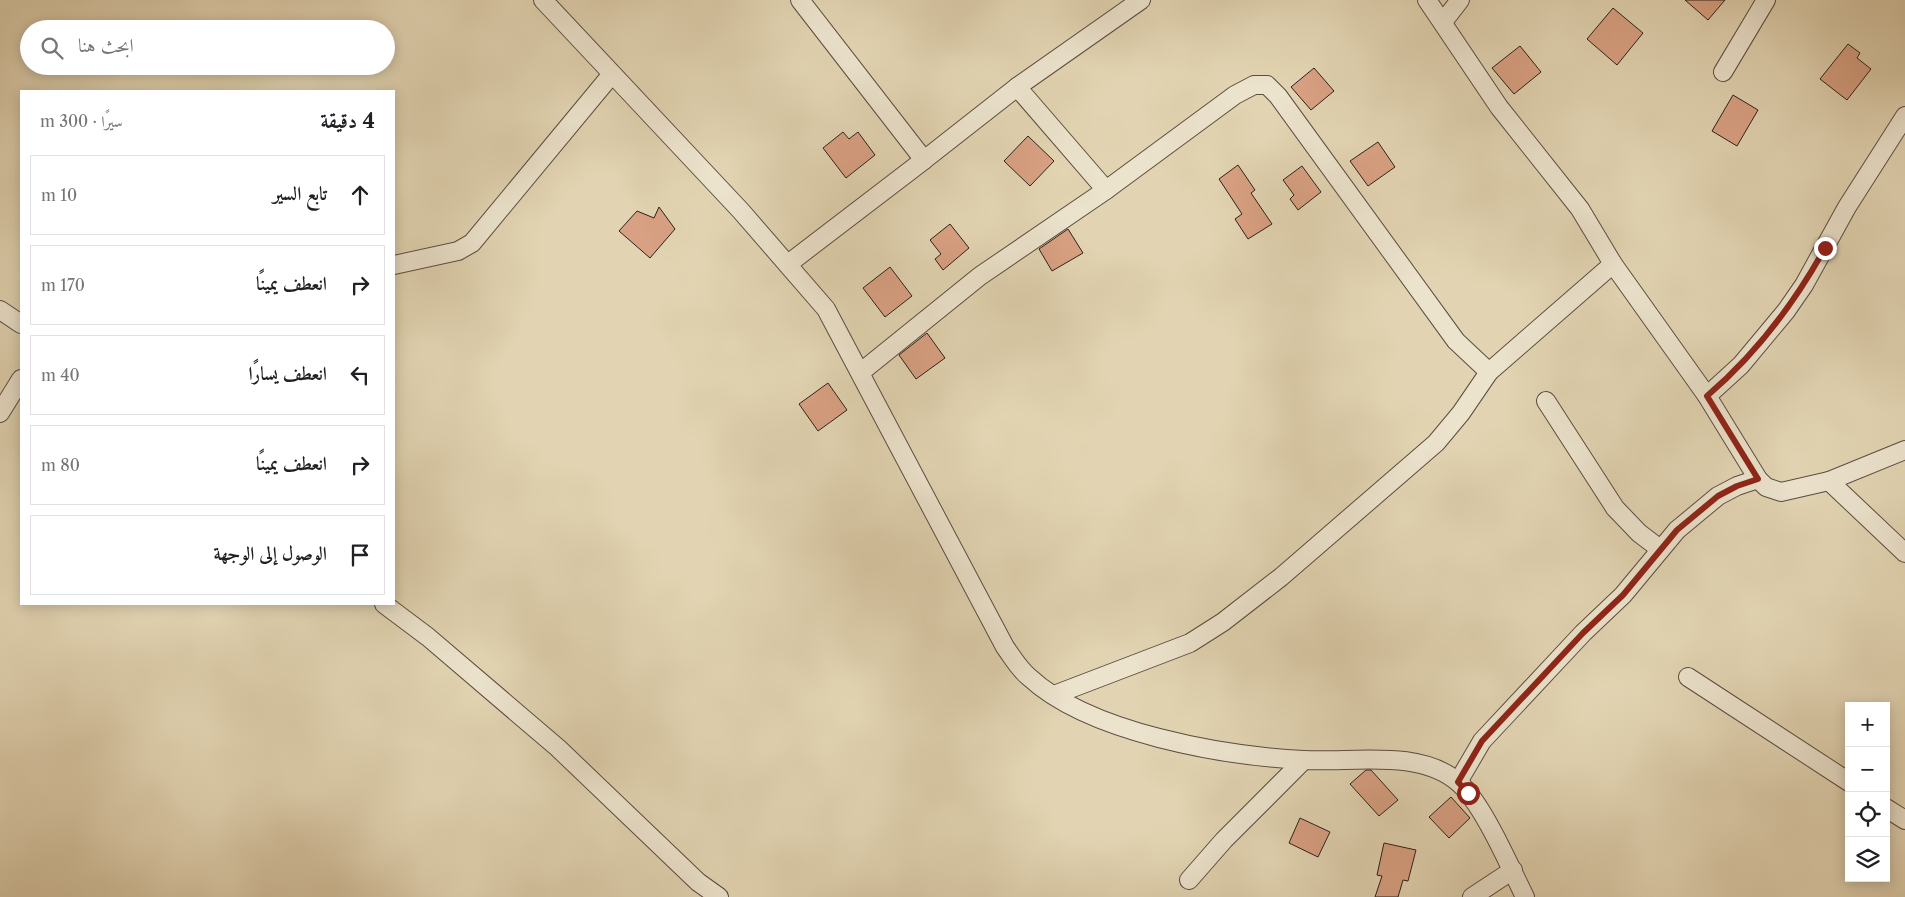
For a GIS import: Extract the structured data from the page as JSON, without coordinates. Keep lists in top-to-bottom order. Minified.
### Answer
{"page":{"search":"ابحث هنا","heading":["4 دقيقة","سيرًا · 300 m"],"list":[["تابع السير","10 m"],["انعطف يمينًا","170 m"],["انعطف يسارًا","40 m"],["انعطف يمينًا","80 m"],"الوصول إلى الوجهة"],"map_buttons":["+","−"]}}
